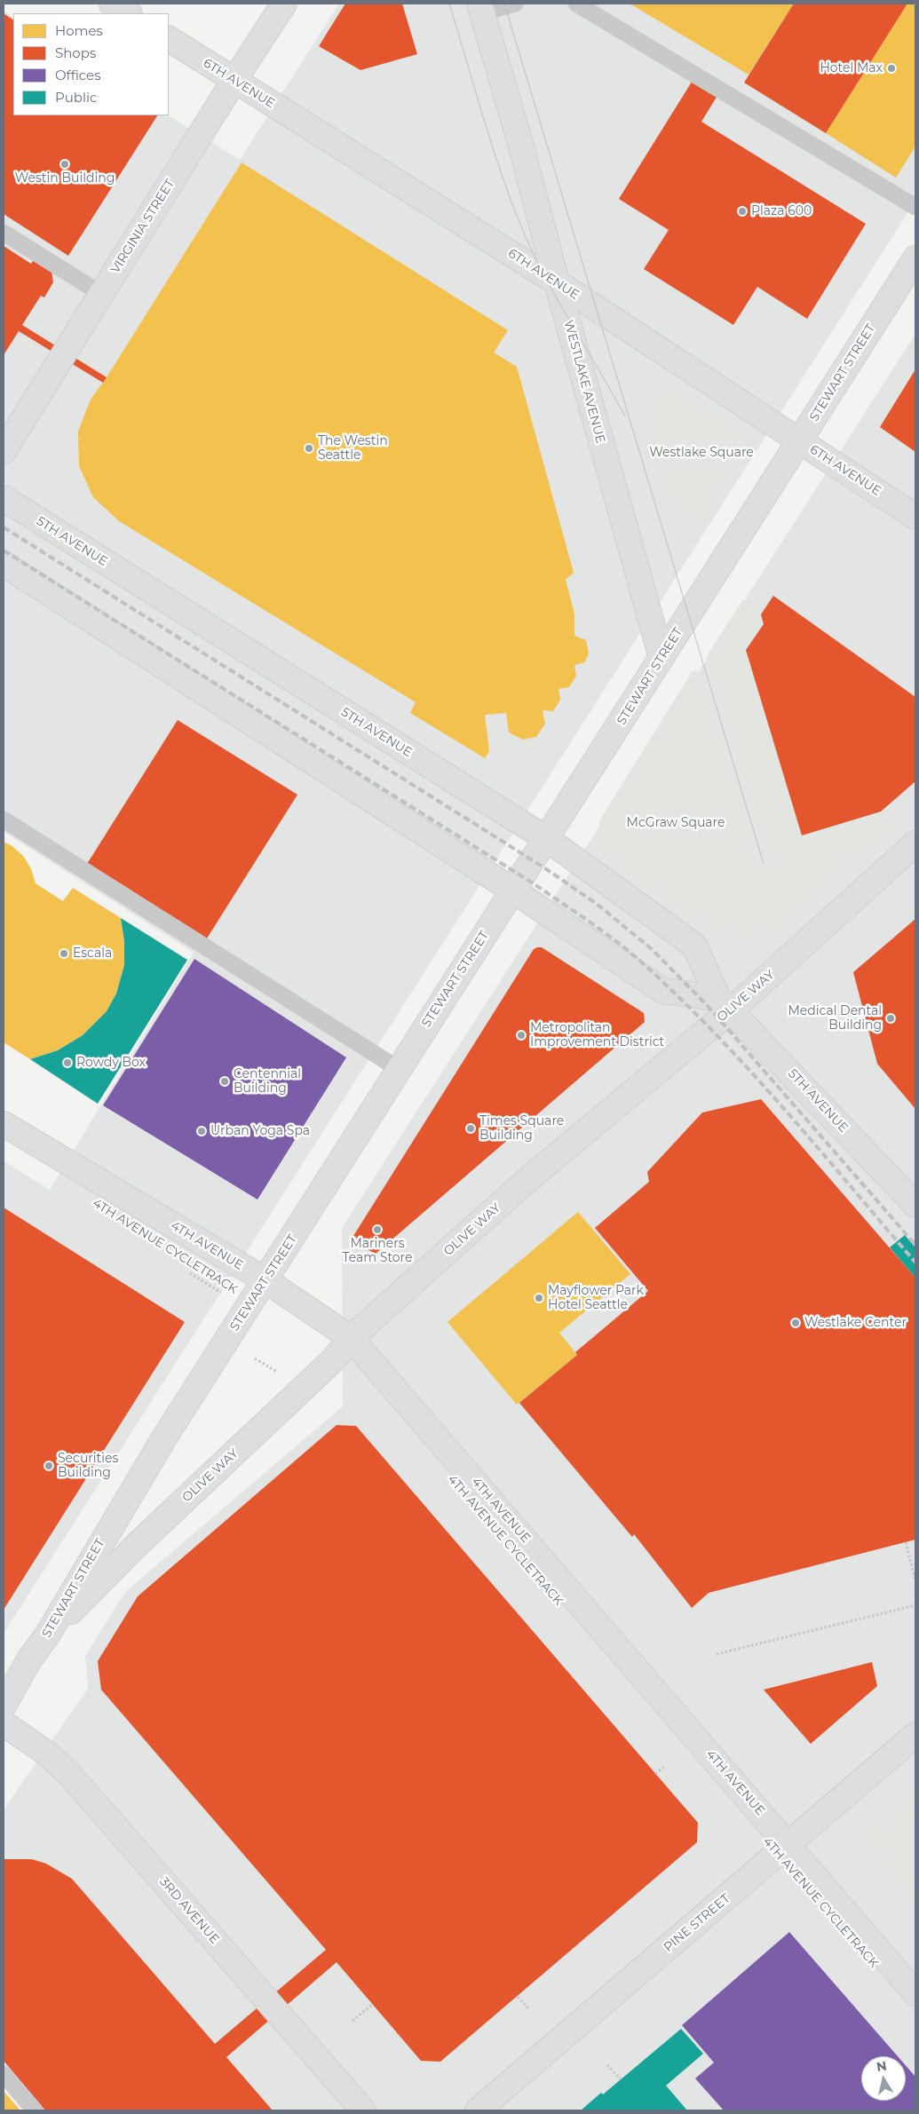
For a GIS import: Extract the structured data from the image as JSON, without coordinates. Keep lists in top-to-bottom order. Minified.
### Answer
{"streets":{"main road":["6TH AVENUE","VIRGINIA STREET","STEWART STREET","WESTLAKE AVENUE","5TH AVENUE","OLIVE WAY","4TH AVENUE","3RD AVENUE","PINE STREET"],"path":["4TH AVENUE CYCLETRACK"]},"crossings":[["6TH AVENUE","VIRGINIA STREET"],["6TH AVENUE","STEWART STREET"],["6TH AVENUE","WESTLAKE AVENUE"],["STEWART STREET","WESTLAKE AVENUE"],["STEWART STREET","5TH AVENUE"],["STEWART STREET","OLIVE WAY"],["STEWART STREET","4TH AVENUE"],["STEWART STREET","4TH AVENUE CYCLETRACK"],["5TH AVENUE","OLIVE WAY"],["OLIVE WAY","4TH AVENUE"],["4TH AVENUE","PINE STREET"]],"parks":["Westlake Square","McGraw Square"],"places":["Hotel Max","Westin Building","Plaza 600","The Westin Seattle","Escala","Medical Dental Building","Metropolitan Improvement District","Rowdy Box","Centennial Building","Times Square Building","Urban Yoga Spa","Mariners Team Store","Mayflower Park Hotel Seattle","Westlake Center","Securities Building"],"legend":["Homes","Shops","Offices","Public"],"north":"top"}
